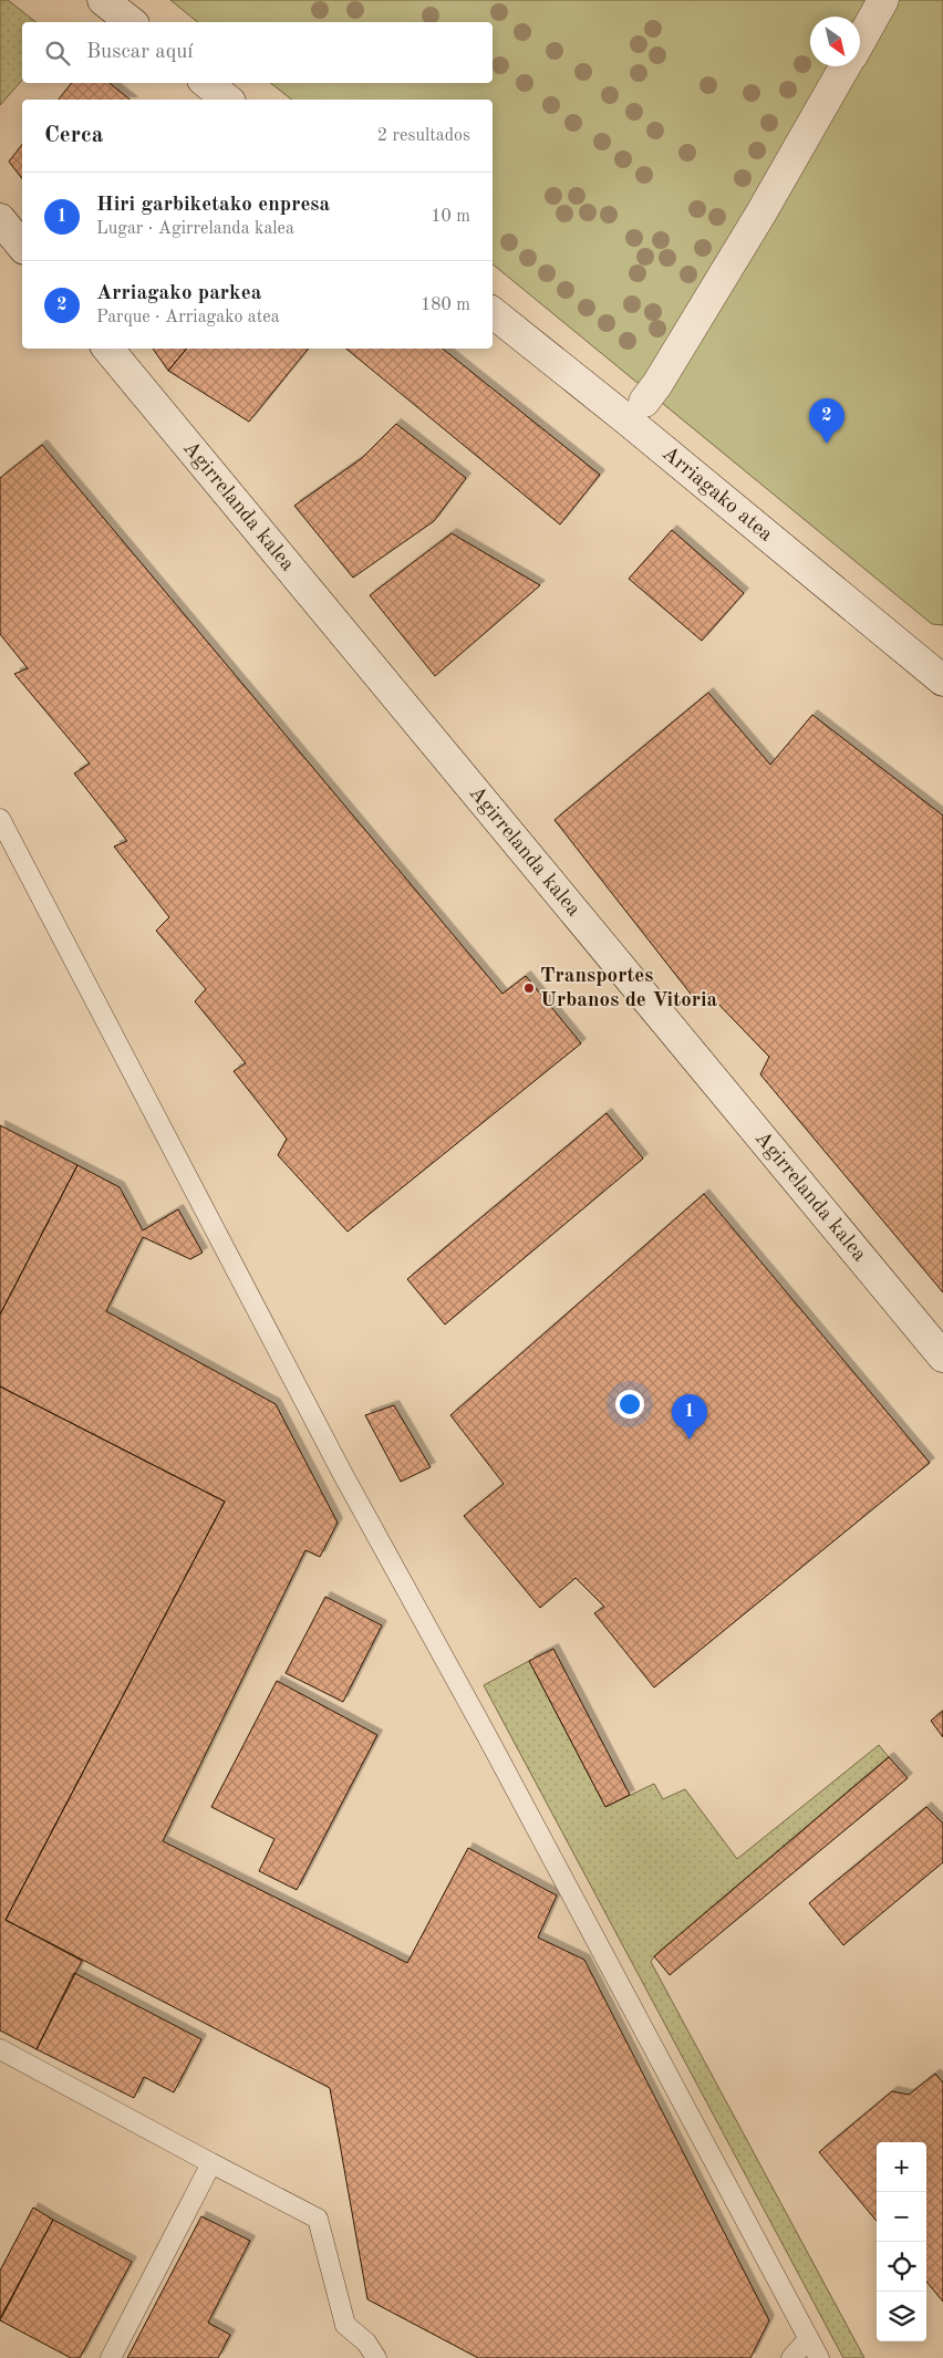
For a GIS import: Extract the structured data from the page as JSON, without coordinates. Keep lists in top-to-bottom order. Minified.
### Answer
{"streets":{"street":["Arriagako atea","Agirrelanda kalea"]},"places":["Transportes Urbanos de Vitoria"],"north":"bottom right","page":{"search":"Buscar aquí","heading":["Cerca","2 resultados"],"list":[{"mark":"1","name":"Hiri garbiketako enpresa","note":"Lugar · Agirrelanda kalea","value":"10 m"},{"mark":"2","name":"Arriagako parkea","note":"Parque · Arriagako atea","value":"180 m"}],"pins":["2","1"],"map_buttons":["+","−"]}}
